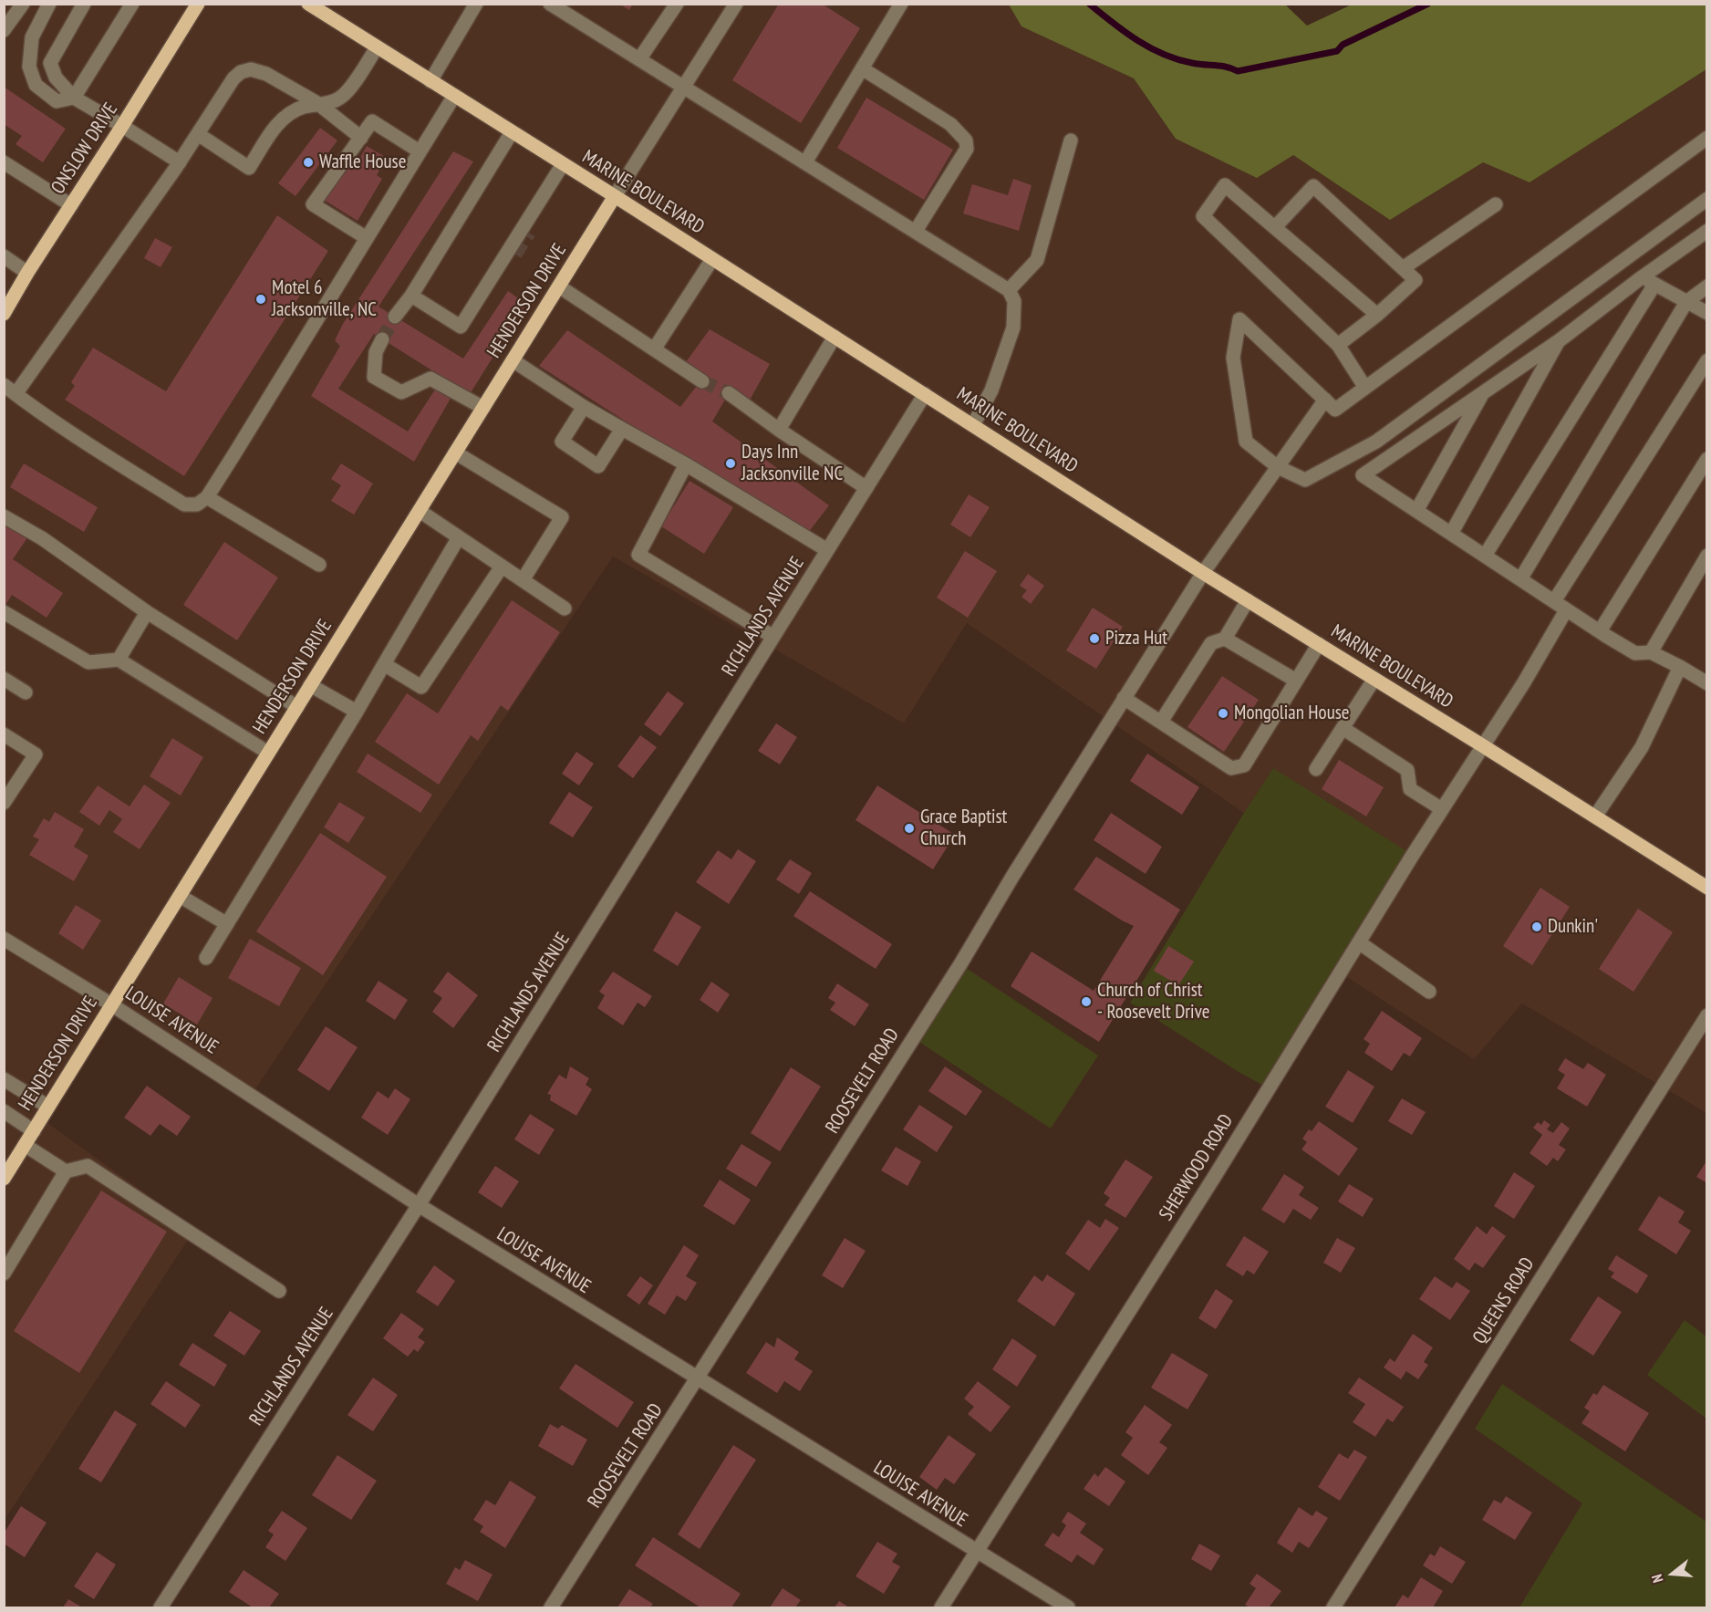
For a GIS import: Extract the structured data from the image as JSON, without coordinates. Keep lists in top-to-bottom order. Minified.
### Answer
{"streets":{"main road":["ONSLOW DRIVE","MARINE BOULEVARD","HENDERSON DRIVE"],"street":["RICHLANDS AVENUE","LOUISE AVENUE","ROOSEVELT ROAD","SHERWOOD ROAD","QUEENS ROAD"]},"crossings":[["MARINE BOULEVARD","HENDERSON DRIVE"],["MARINE BOULEVARD","RICHLANDS AVENUE"],["MARINE BOULEVARD","ROOSEVELT ROAD"],["MARINE BOULEVARD","SHERWOOD ROAD"],["HENDERSON DRIVE","LOUISE AVENUE"],["RICHLANDS AVENUE","LOUISE AVENUE"],["LOUISE AVENUE","ROOSEVELT ROAD"],["LOUISE AVENUE","SHERWOOD ROAD"]],"places":["Waffle House","Motel 6 Jacksonville, NC","Days Inn Jacksonville NC","Pizza Hut","Mongolian House","Grace Baptist Church","Dunkin'","Church of Christ - Roosevelt Drive"],"north":"left"}
